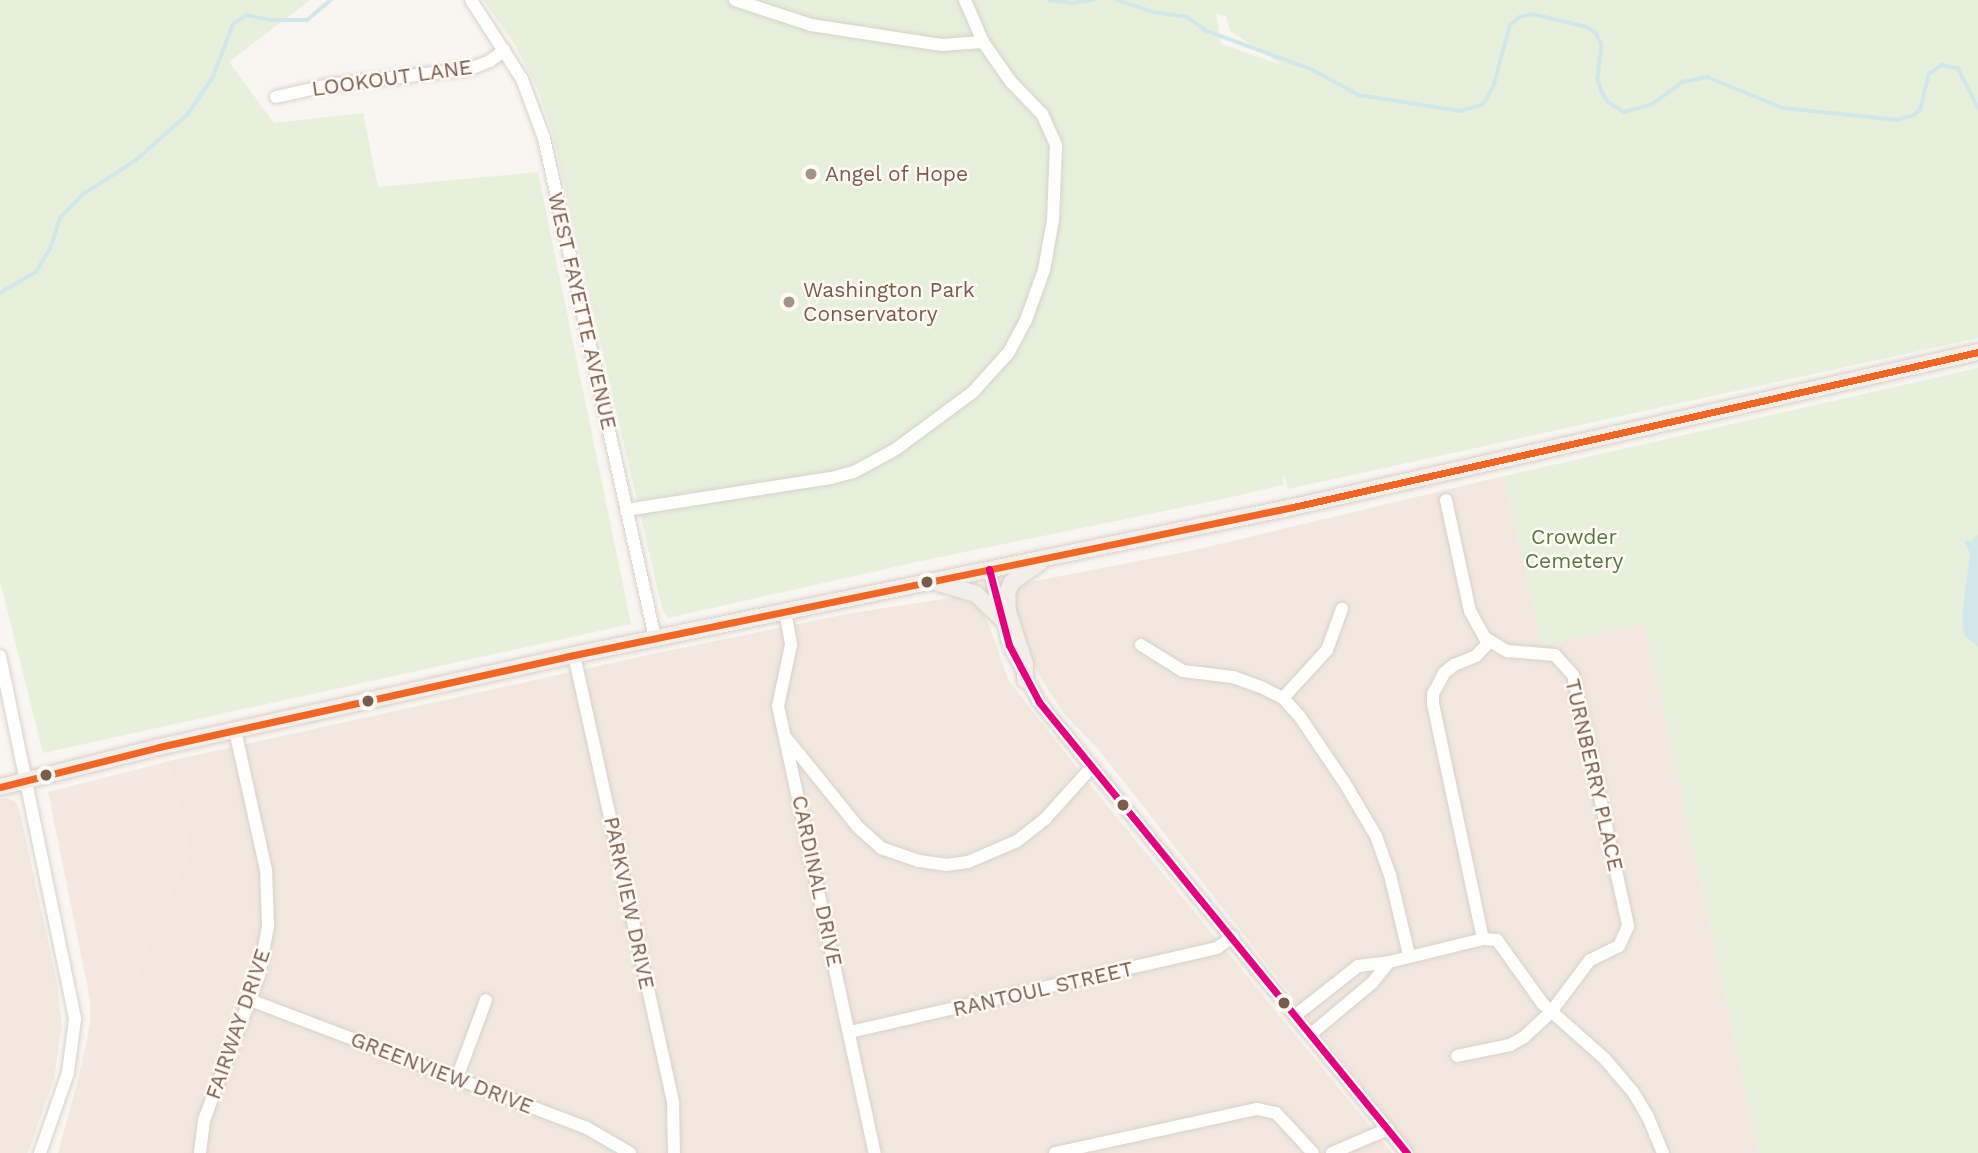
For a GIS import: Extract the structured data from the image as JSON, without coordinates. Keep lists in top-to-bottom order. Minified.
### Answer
{"streets":{"street":["LOOKOUT LANE","WEST FAYETTE AVENUE","TURNBERRY PLACE","CARDINAL DRIVE","PARKVIEW DRIVE","RANTOUL STREET","FAIRWAY DRIVE","GREENVIEW DRIVE"]},"crossings":[["LOOKOUT LANE","WEST FAYETTE AVENUE"],["CARDINAL DRIVE","RANTOUL STREET"],["FAIRWAY DRIVE","GREENVIEW DRIVE"]],"parks":["Crowder Cemetery"],"places":["Angel of Hope","Washington Park Conservatory"]}
